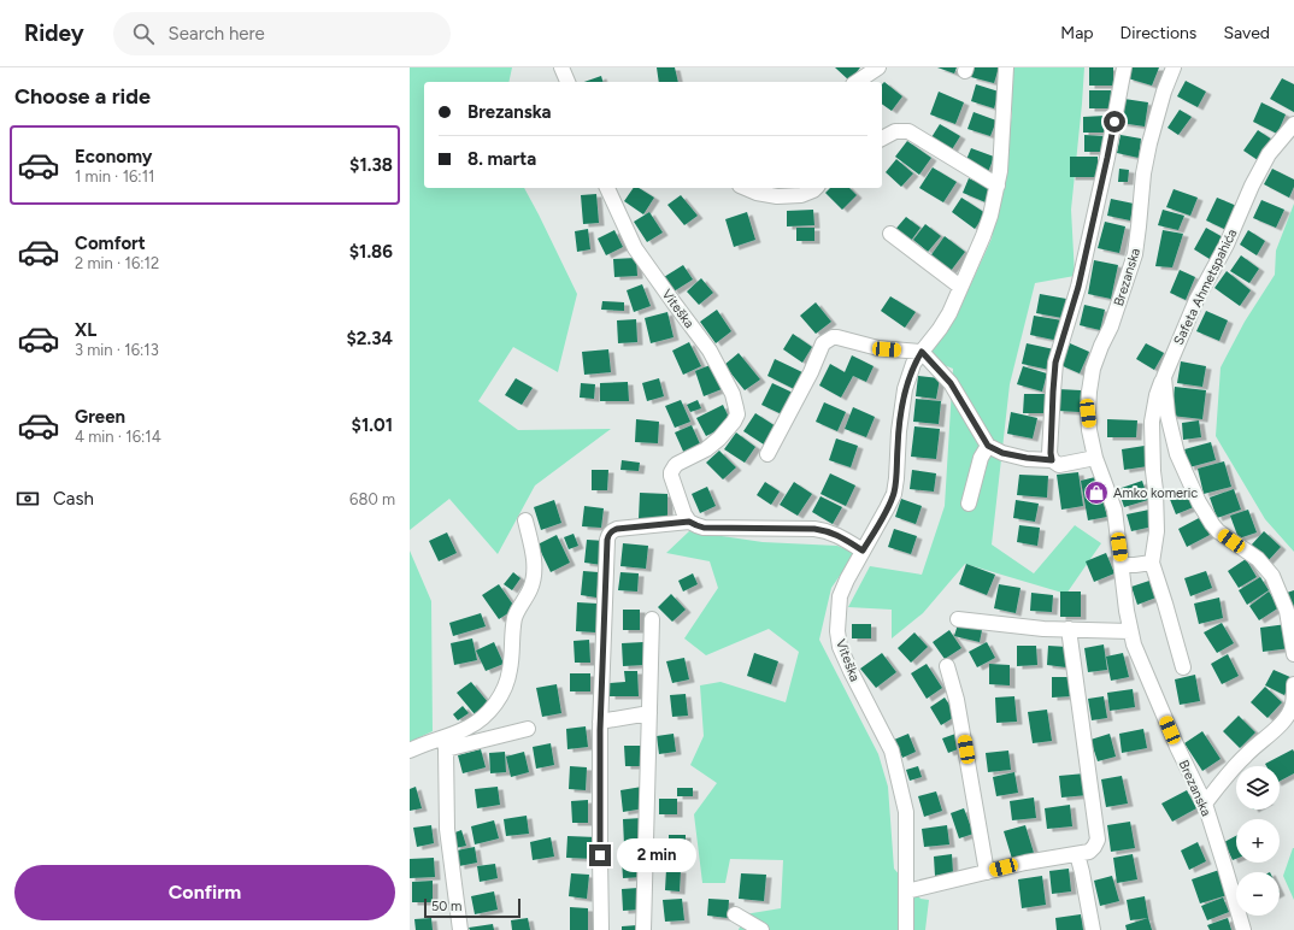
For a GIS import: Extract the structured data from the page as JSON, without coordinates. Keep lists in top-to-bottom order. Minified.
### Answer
{"streets":{"street":["Brezanska","Safeta Ahmetspahića","Viteška"]},"places":{"shop":["Amko komeric"]},"scale_bar":"50 m","page":{"header":"Ridey","search":"Search here","nav":["Map","Directions","Saved"],"heading":"Choose a ride","banner":["Brezanska","8. marta"],"list":[{"name":"Economy","note":"1 min · 16:11","value":"$1.38"},{"name":"Comfort","note":"2 min · 16:12","value":"$1.86"},{"name":"XL","note":"3 min · 16:13","value":"$2.34"},{"name":"Green","note":"4 min · 16:14","value":"$1.01"}],"pay":["Cash","680 m"],"map_buttons":["+","−"],"bubble":"2 min","buttons":"Confirm","scale":"50 m"}}
